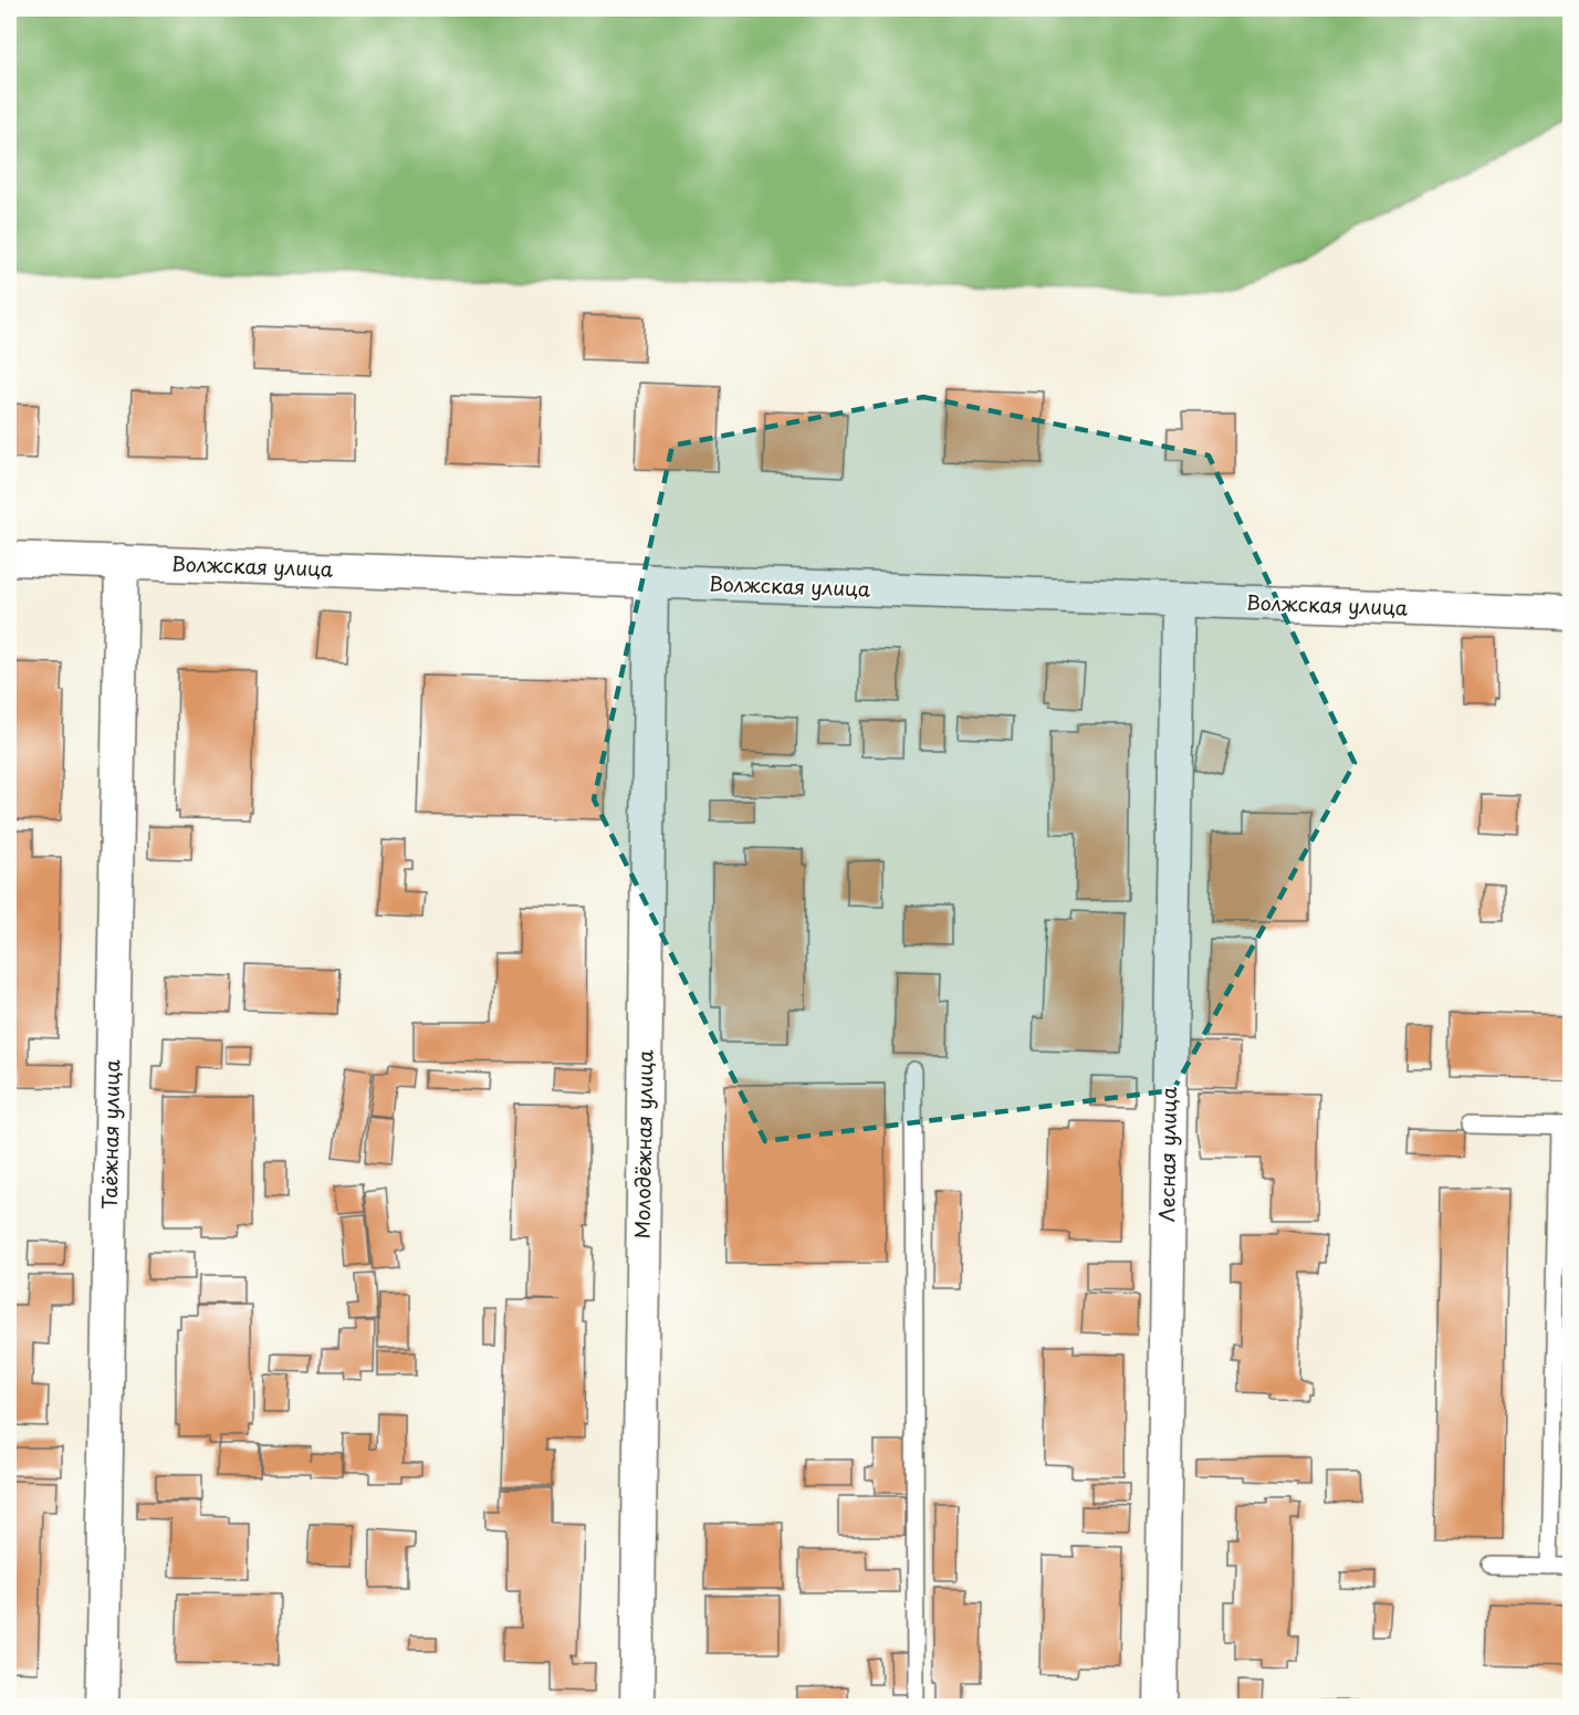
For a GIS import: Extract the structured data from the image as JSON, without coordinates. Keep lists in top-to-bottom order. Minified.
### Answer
{"streets":{"street":["Волжская улица","Таёжная улица","Молодёжная улица","Лесная улица"]},"crossings":[["Волжская улица","Таёжная улица"],["Волжская улица","Молодёжная улица"],["Волжская улица","Лесная улица"]]}
